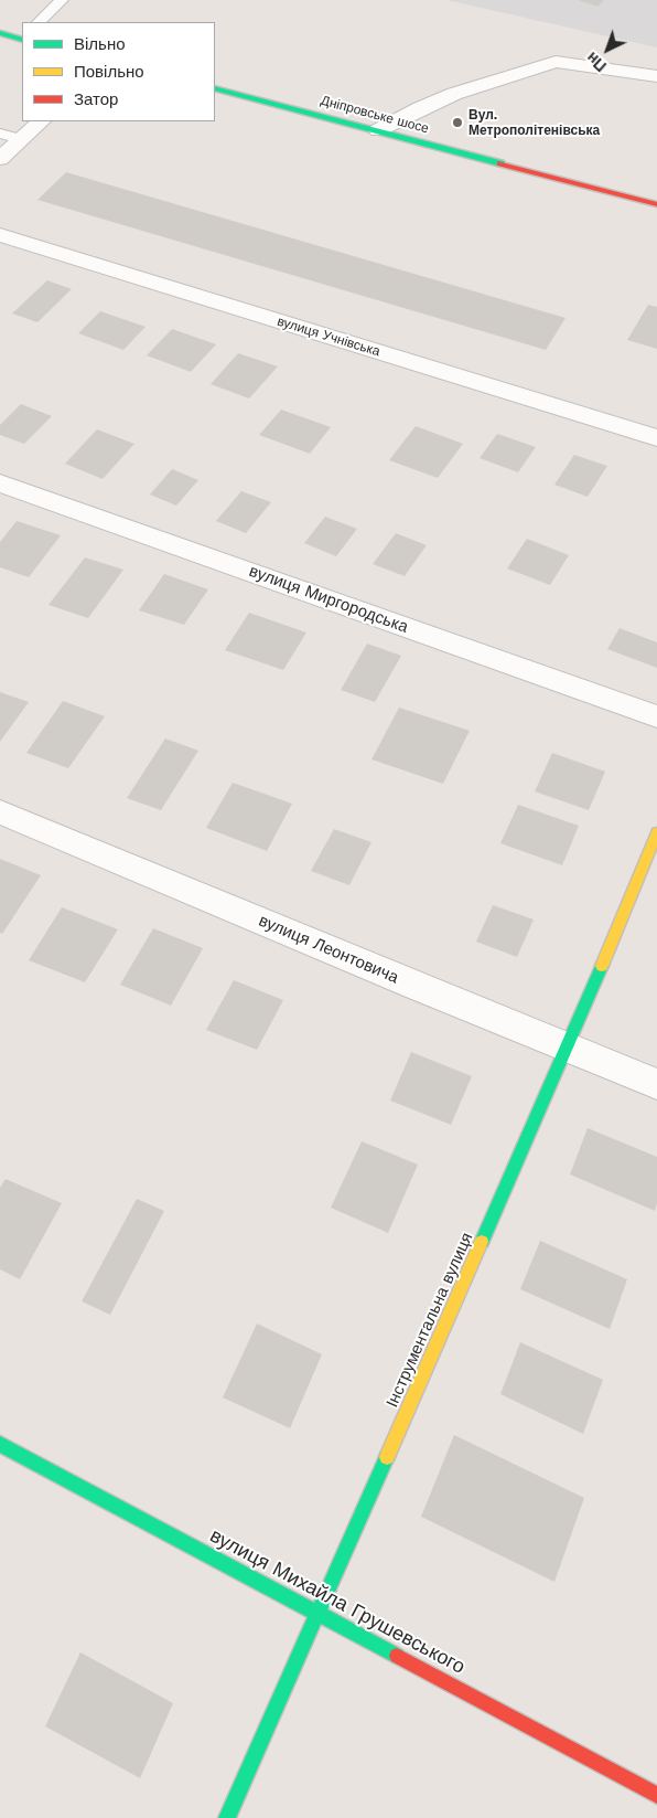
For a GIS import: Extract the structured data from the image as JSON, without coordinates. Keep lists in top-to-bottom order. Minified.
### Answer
{"streets":{"street":["Дніпровське шосе","вулиця Учнівська","вулиця Миргородська","вулиця Леонтовича","Інструментальна вулиця","вулиця Михайла Грушевського"]},"crossings":[["вулиця Леонтовича","Інструментальна вулиця"],["Інструментальна вулиця","вулиця Михайла Грушевського"]],"places":["Вул. Метрополітенівська"],"legend":["Вільно","Повільно","Затор"],"north":"bottom left"}
